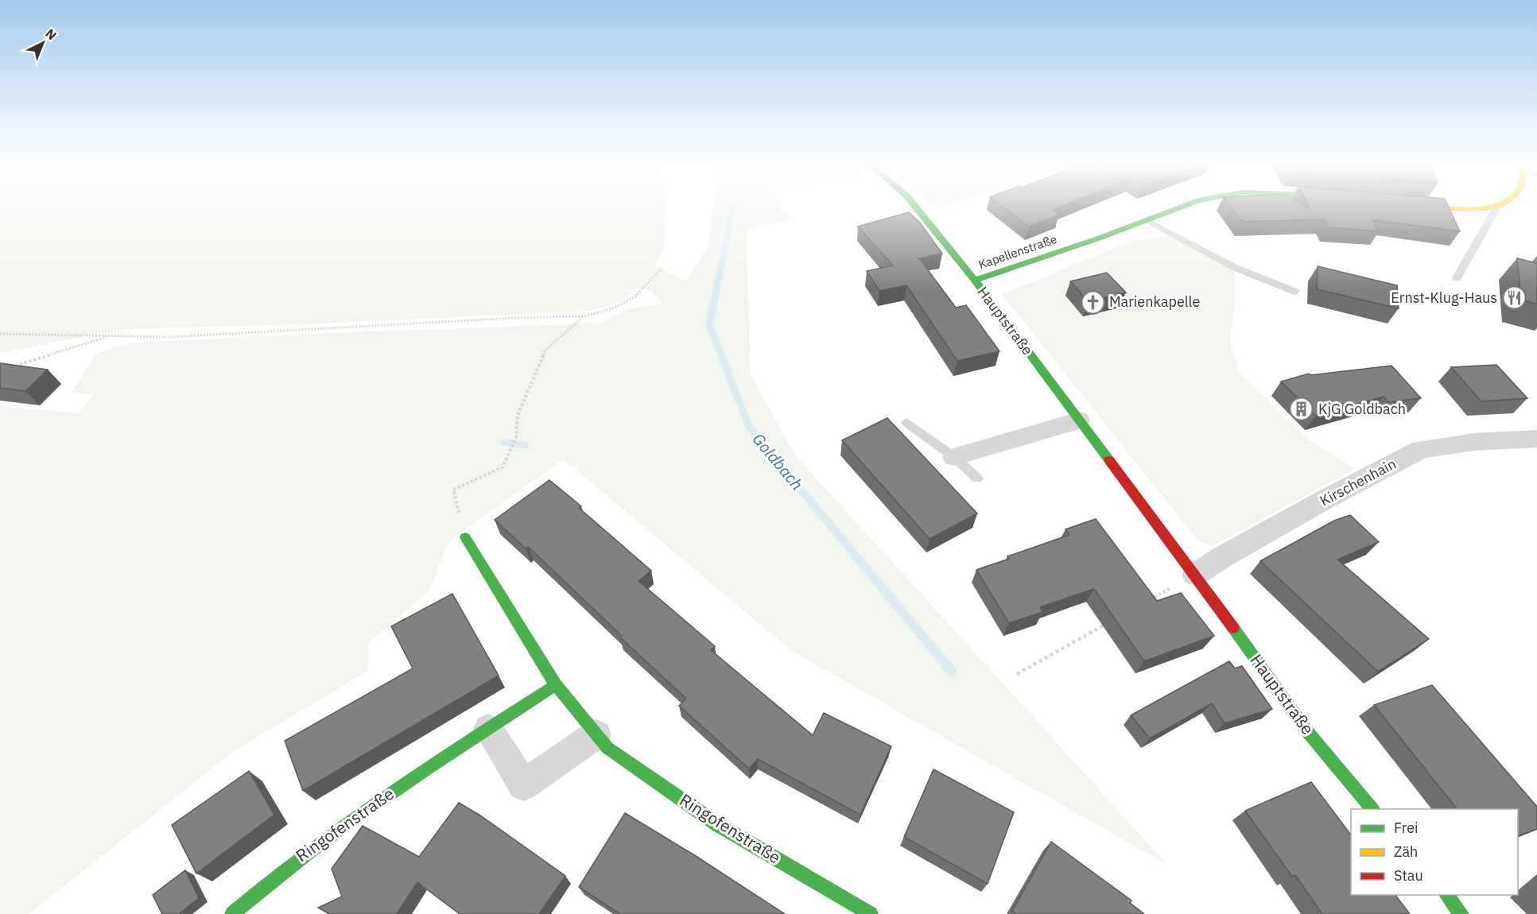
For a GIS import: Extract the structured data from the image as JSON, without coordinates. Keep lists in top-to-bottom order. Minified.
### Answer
{"streets":{"street":["Kapellenstraße","Hauptstraße","Kirschenhain","Ringofenstraße"]},"crossings":[["Kapellenstraße","Hauptstraße"],["Hauptstraße","Kirschenhain"]],"water":["Goldbach"],"places":{"restaurant":["Ernst-Klug-Haus"],"church":["Marienkapelle"],"building":["KjG Goldbach"]},"legend":["Frei","Zäh","Stau"],"north":"top right"}
